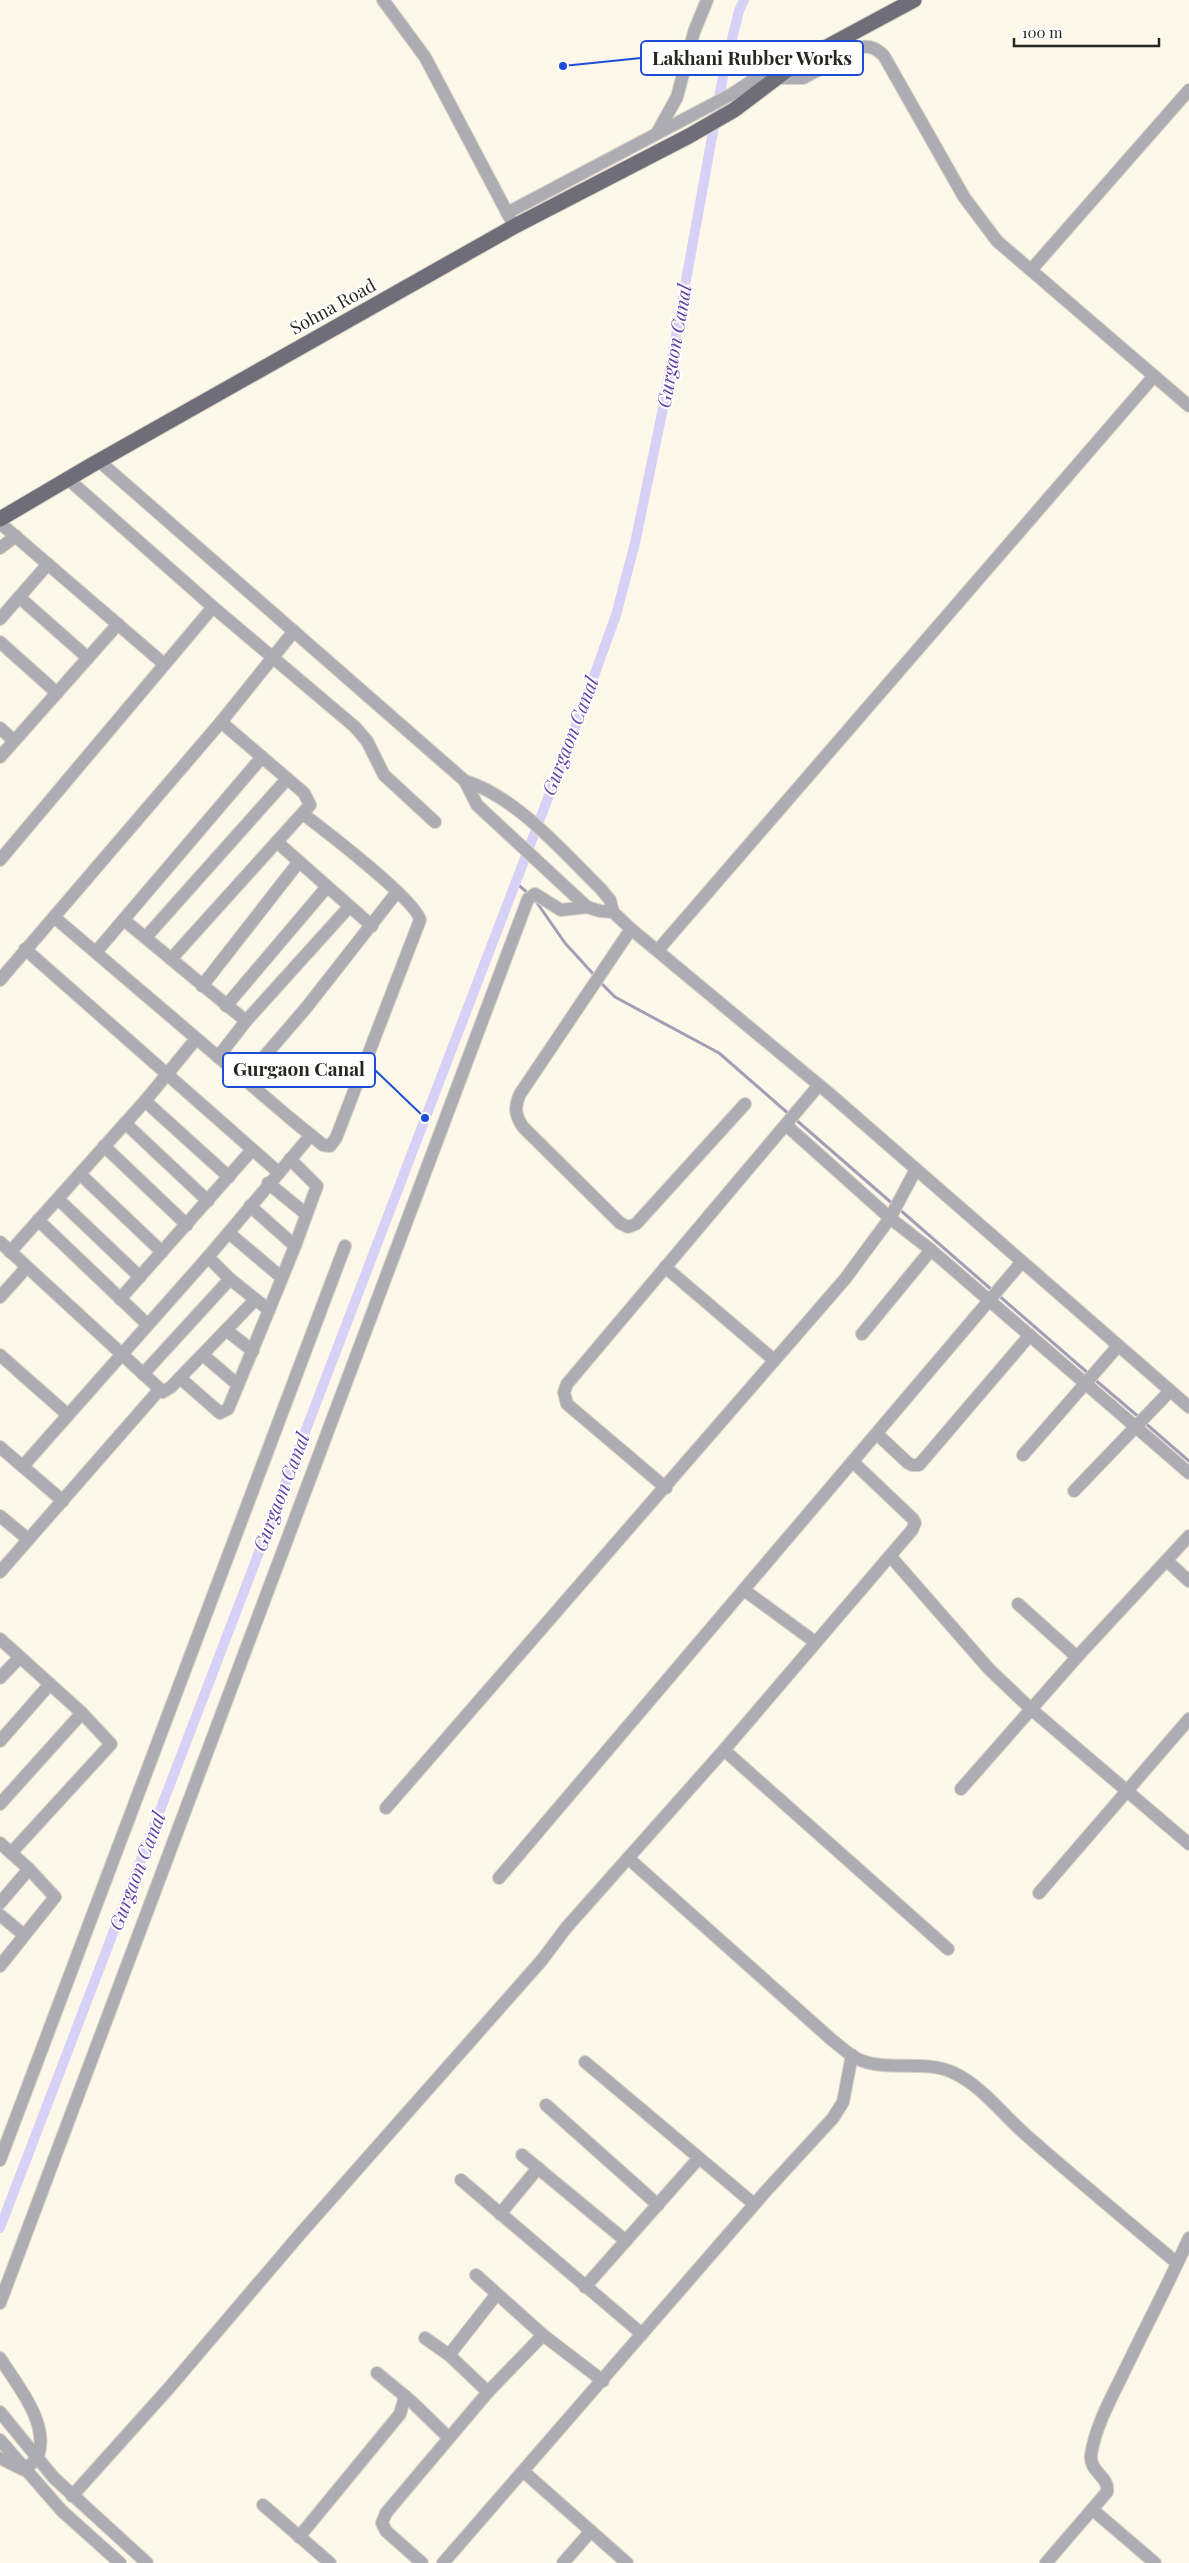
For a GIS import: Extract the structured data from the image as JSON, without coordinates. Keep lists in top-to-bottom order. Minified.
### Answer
{"streets":{"main road":["Sohna Road"]},"water":["Gurgaon Canal"],"places":["Lakhani Rubber Works","Gurgaon Canal"],"scale_bar":"100 m"}
